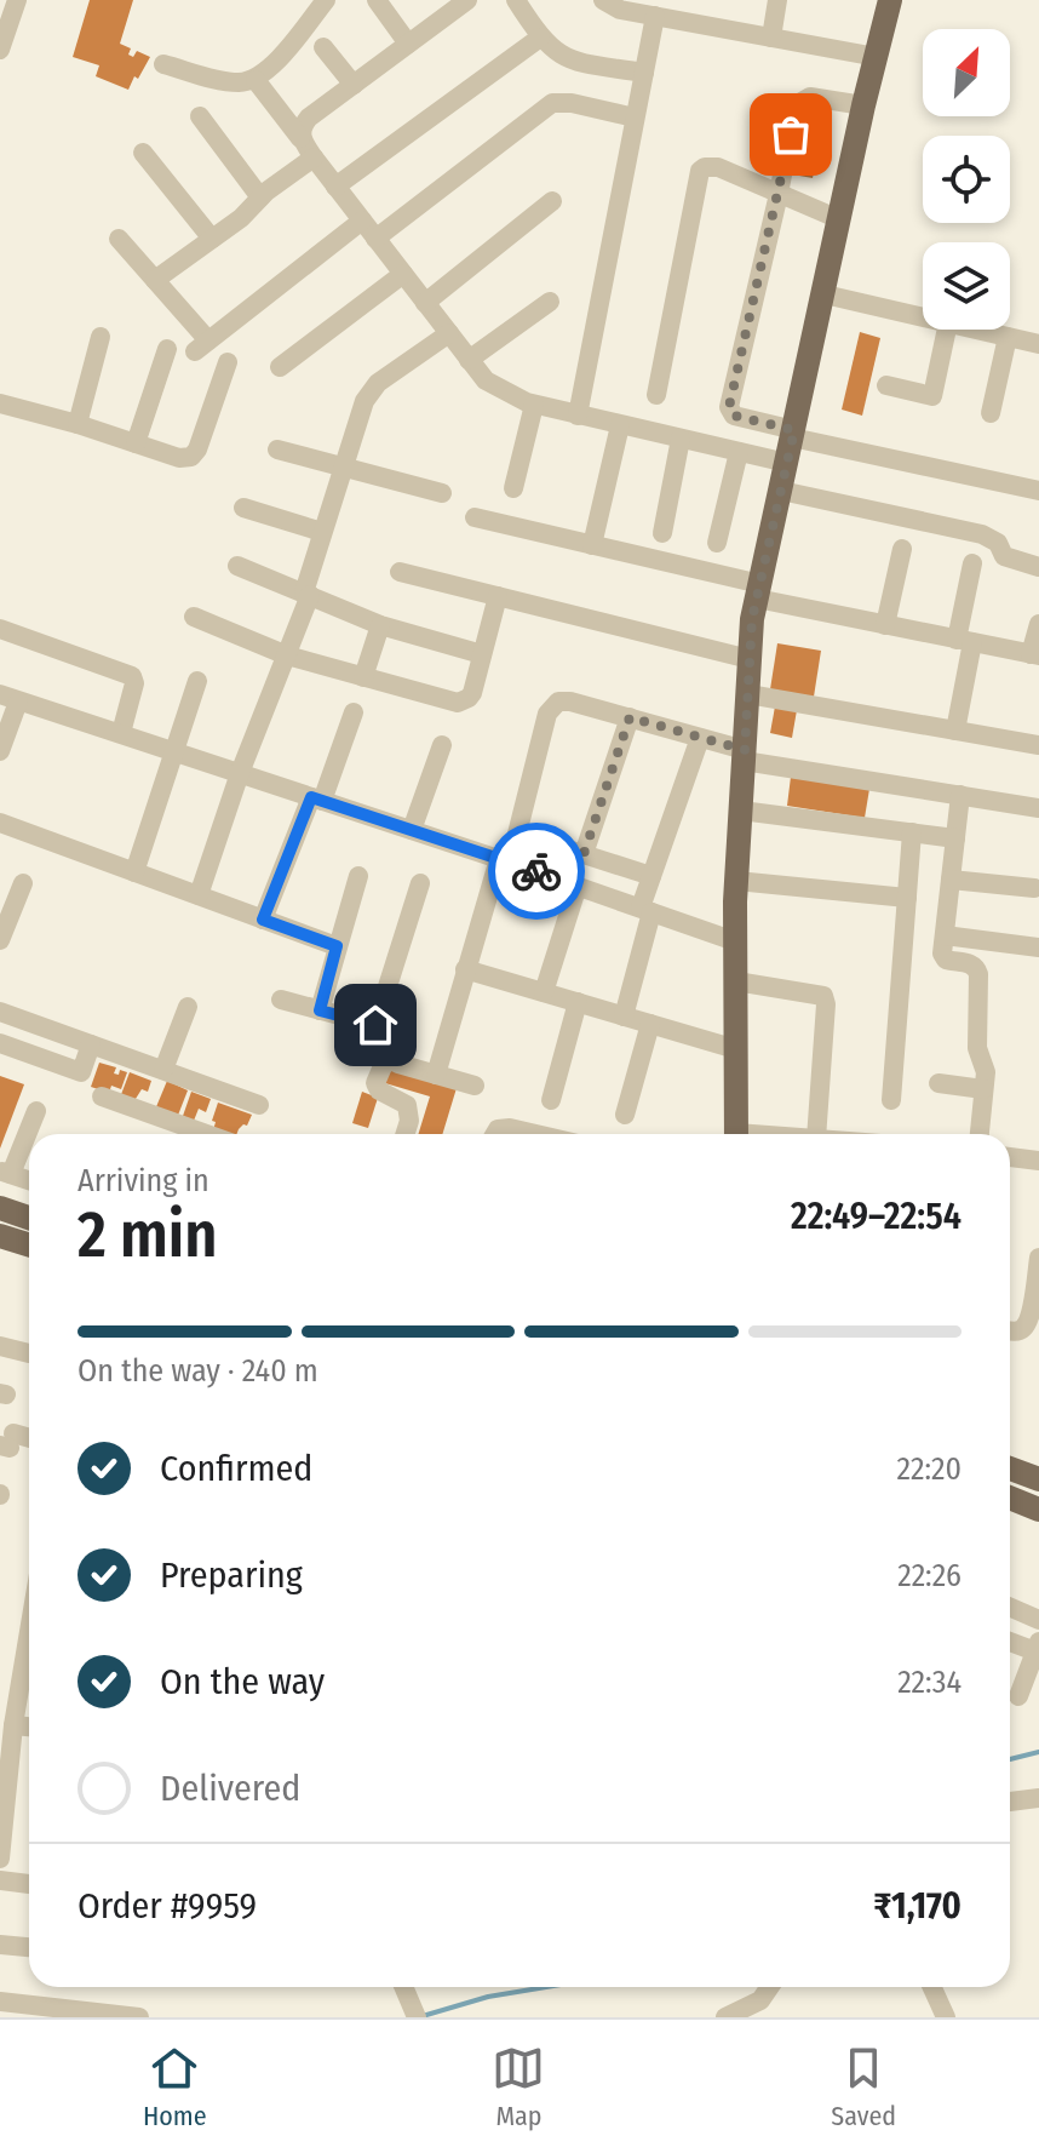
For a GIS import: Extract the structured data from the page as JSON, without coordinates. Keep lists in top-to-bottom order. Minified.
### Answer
{"north":"top right","page":{"heading":["2 min","Arriving in","22:49–22:54"],"panel":["Order #9959","₹1,170"],"bar":"On the way · 240 m","list":[["Confirmed","22:20"],["Preparing","22:26"],["On the way","22:34"],"Delivered"],"tabs":["Home","Map","Saved"]}}
